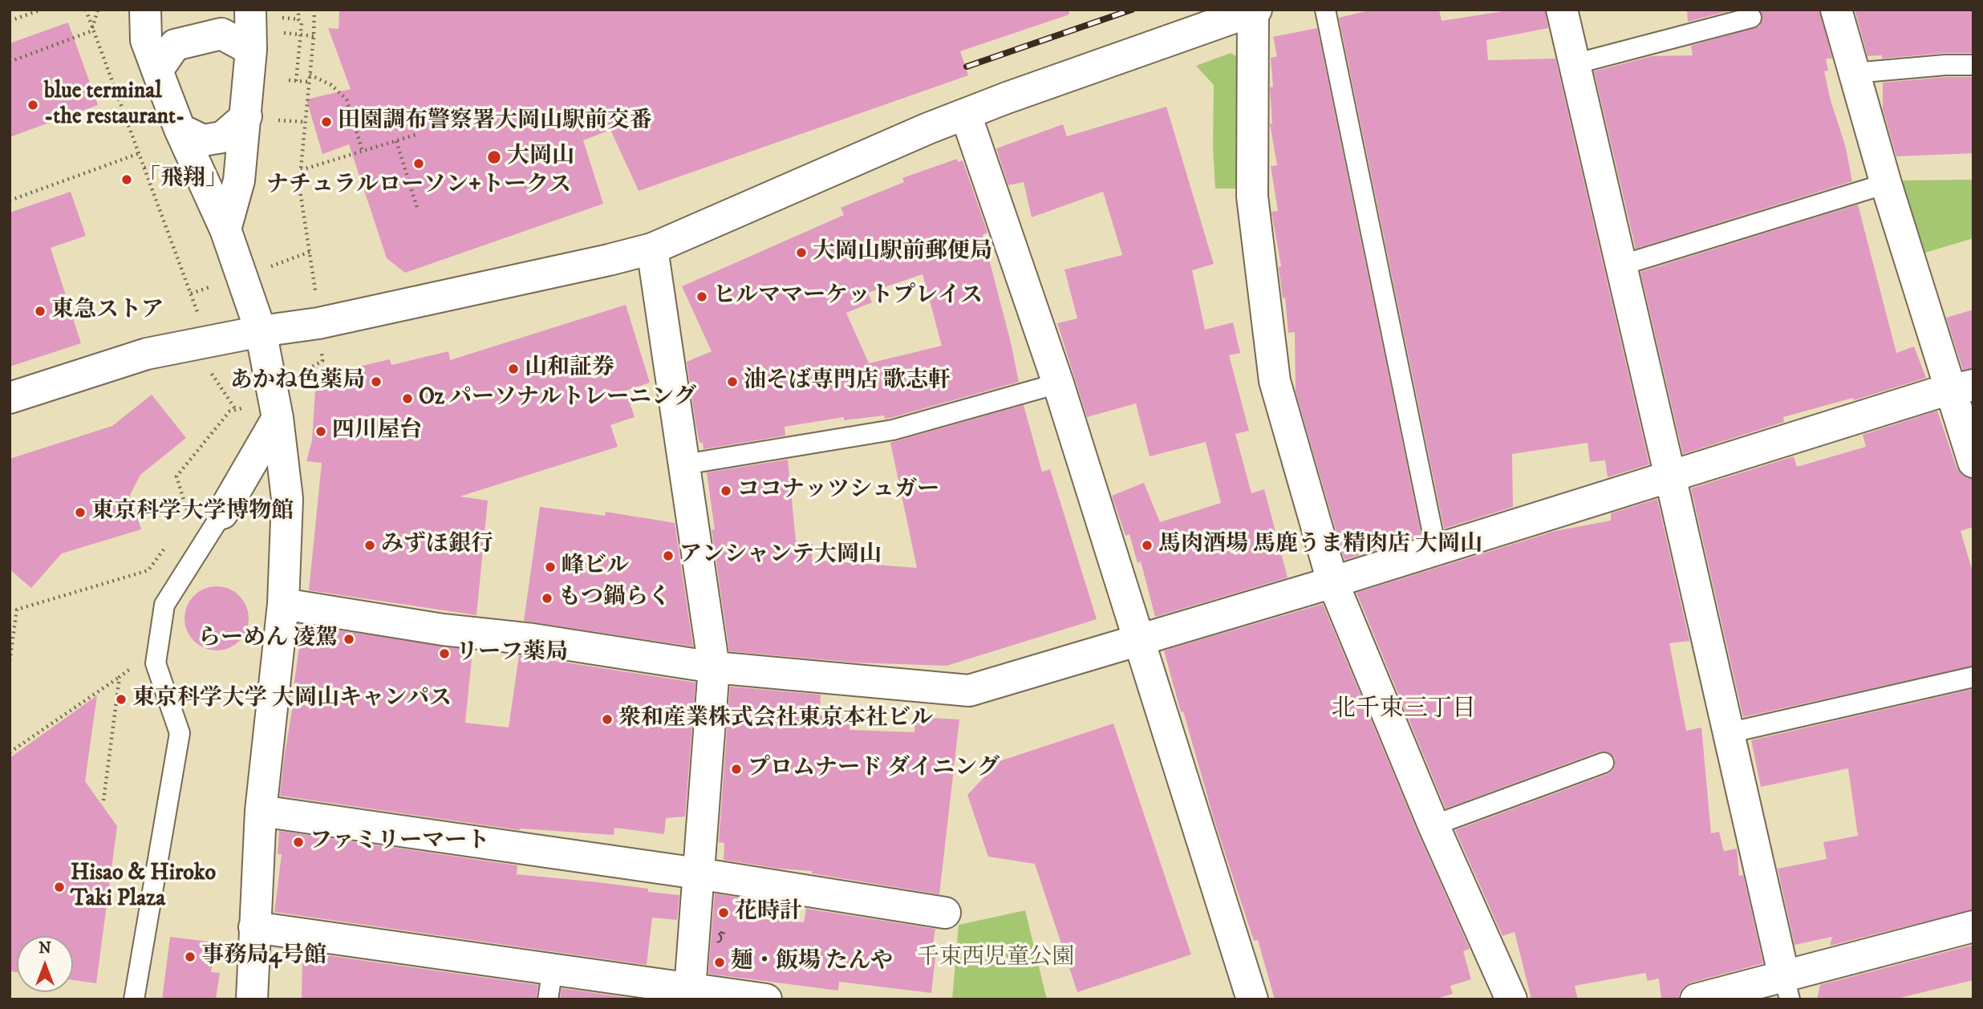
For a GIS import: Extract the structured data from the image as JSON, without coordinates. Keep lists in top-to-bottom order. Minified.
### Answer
{"districts":["北千束三丁目"],"parks":["千束西児童公園"],"places":["blue terminal -the restaurant-","田園調布警察署大岡山駅前交番","大岡山","ナチュラルローソン+トークス","「飛翔」","大岡山駅前郵便局","ヒルママーケットプレイス","東急ストア","山和証券","あかね色薬局","油そば専門店 歌志軒","Oz パーソナルトレーニング","四川屋台","ココナッツシュガー","東京科学大学博物館","みずほ銀行","馬肉酒場 馬鹿うま精肉店 大岡山","アンシャンテ大岡山","峰ビル","もつ鍋らく","らーめん 凌駕","リーフ薬局","東京科学大学 大岡山キャンパス","衆和産業株式会社東京本社ビル","プロムナード ダイニング","ファミリーマート","Hisao & Hiroko Taki Plaza","花時計","事務局4号館","麺・飯場 たんや"],"house_numbers":["5"],"north":"top"}
